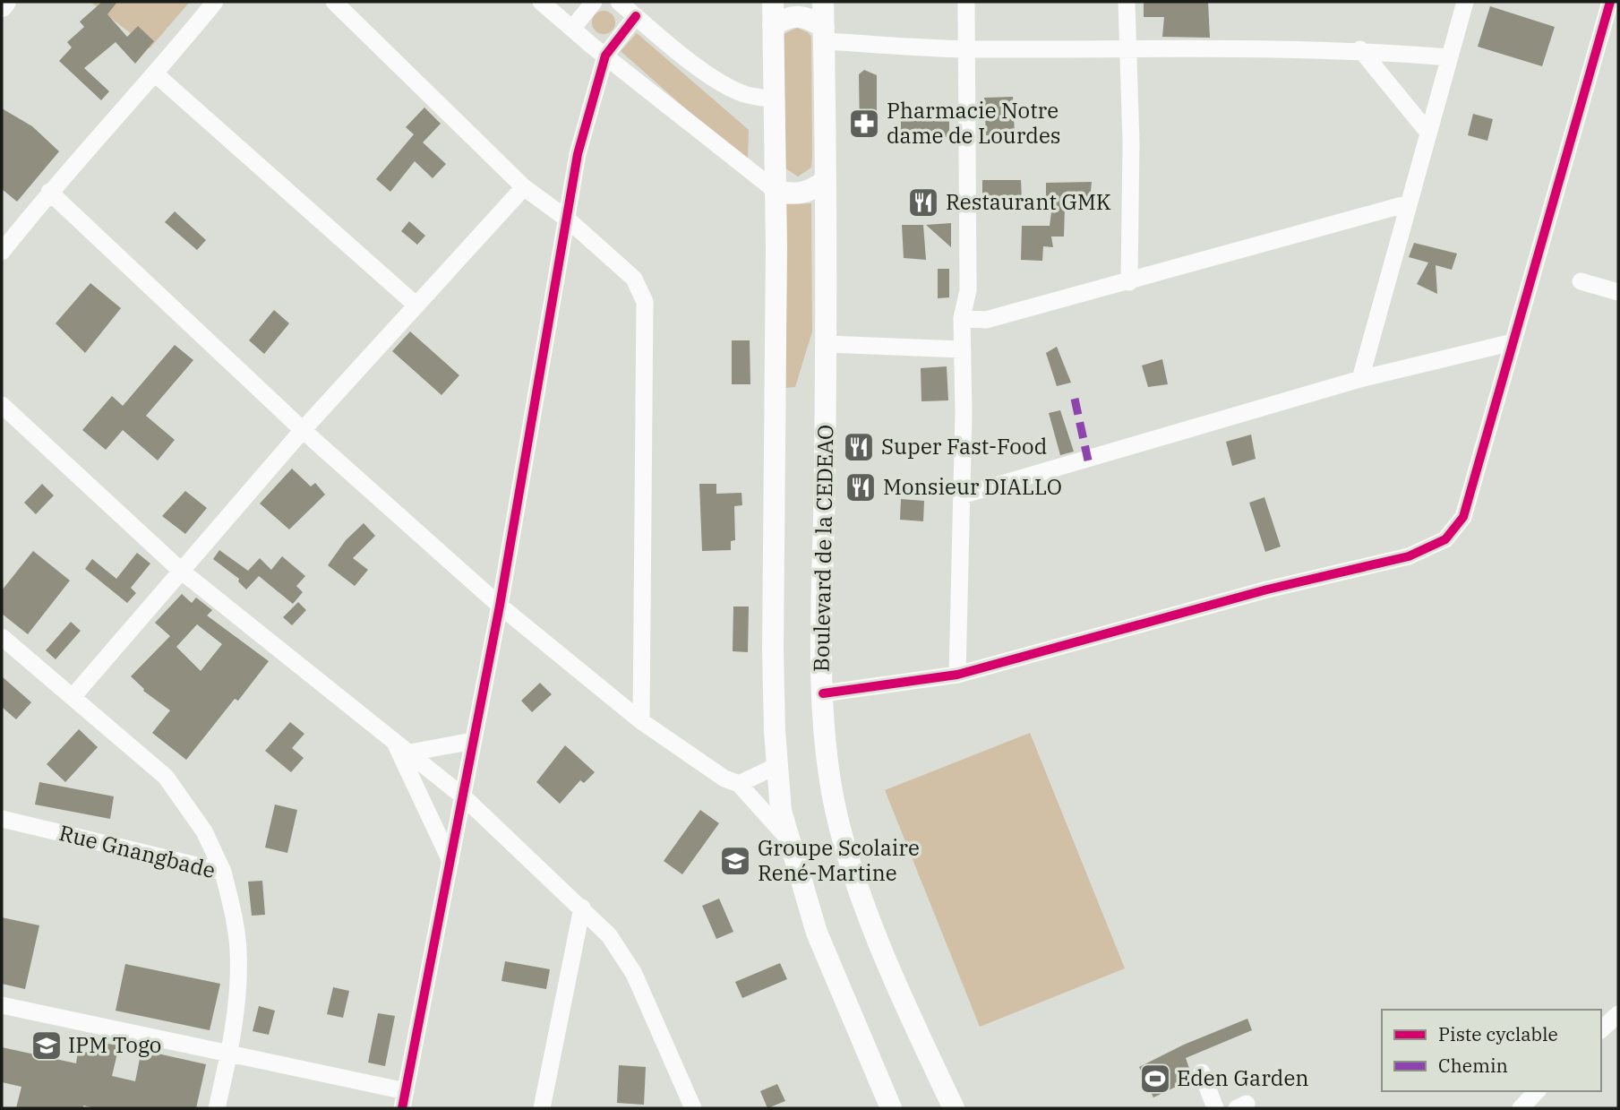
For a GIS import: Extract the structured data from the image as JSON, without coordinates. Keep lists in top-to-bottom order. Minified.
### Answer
{"streets":{"main road":["Boulevard de la CEDEAO"],"street":["Rue Gnangbade"]},"places":{"pharmacy":["Pharmacie Notre dame de Lourdes"],"restaurant":["Restaurant GMK","Super Fast-Food","Monsieur DIALLO"],"school or university":["Groupe Scolaire René-Martine","IPM Togo"],"sports":["Eden Garden"]},"legend":["Piste cyclable","Chemin"]}
